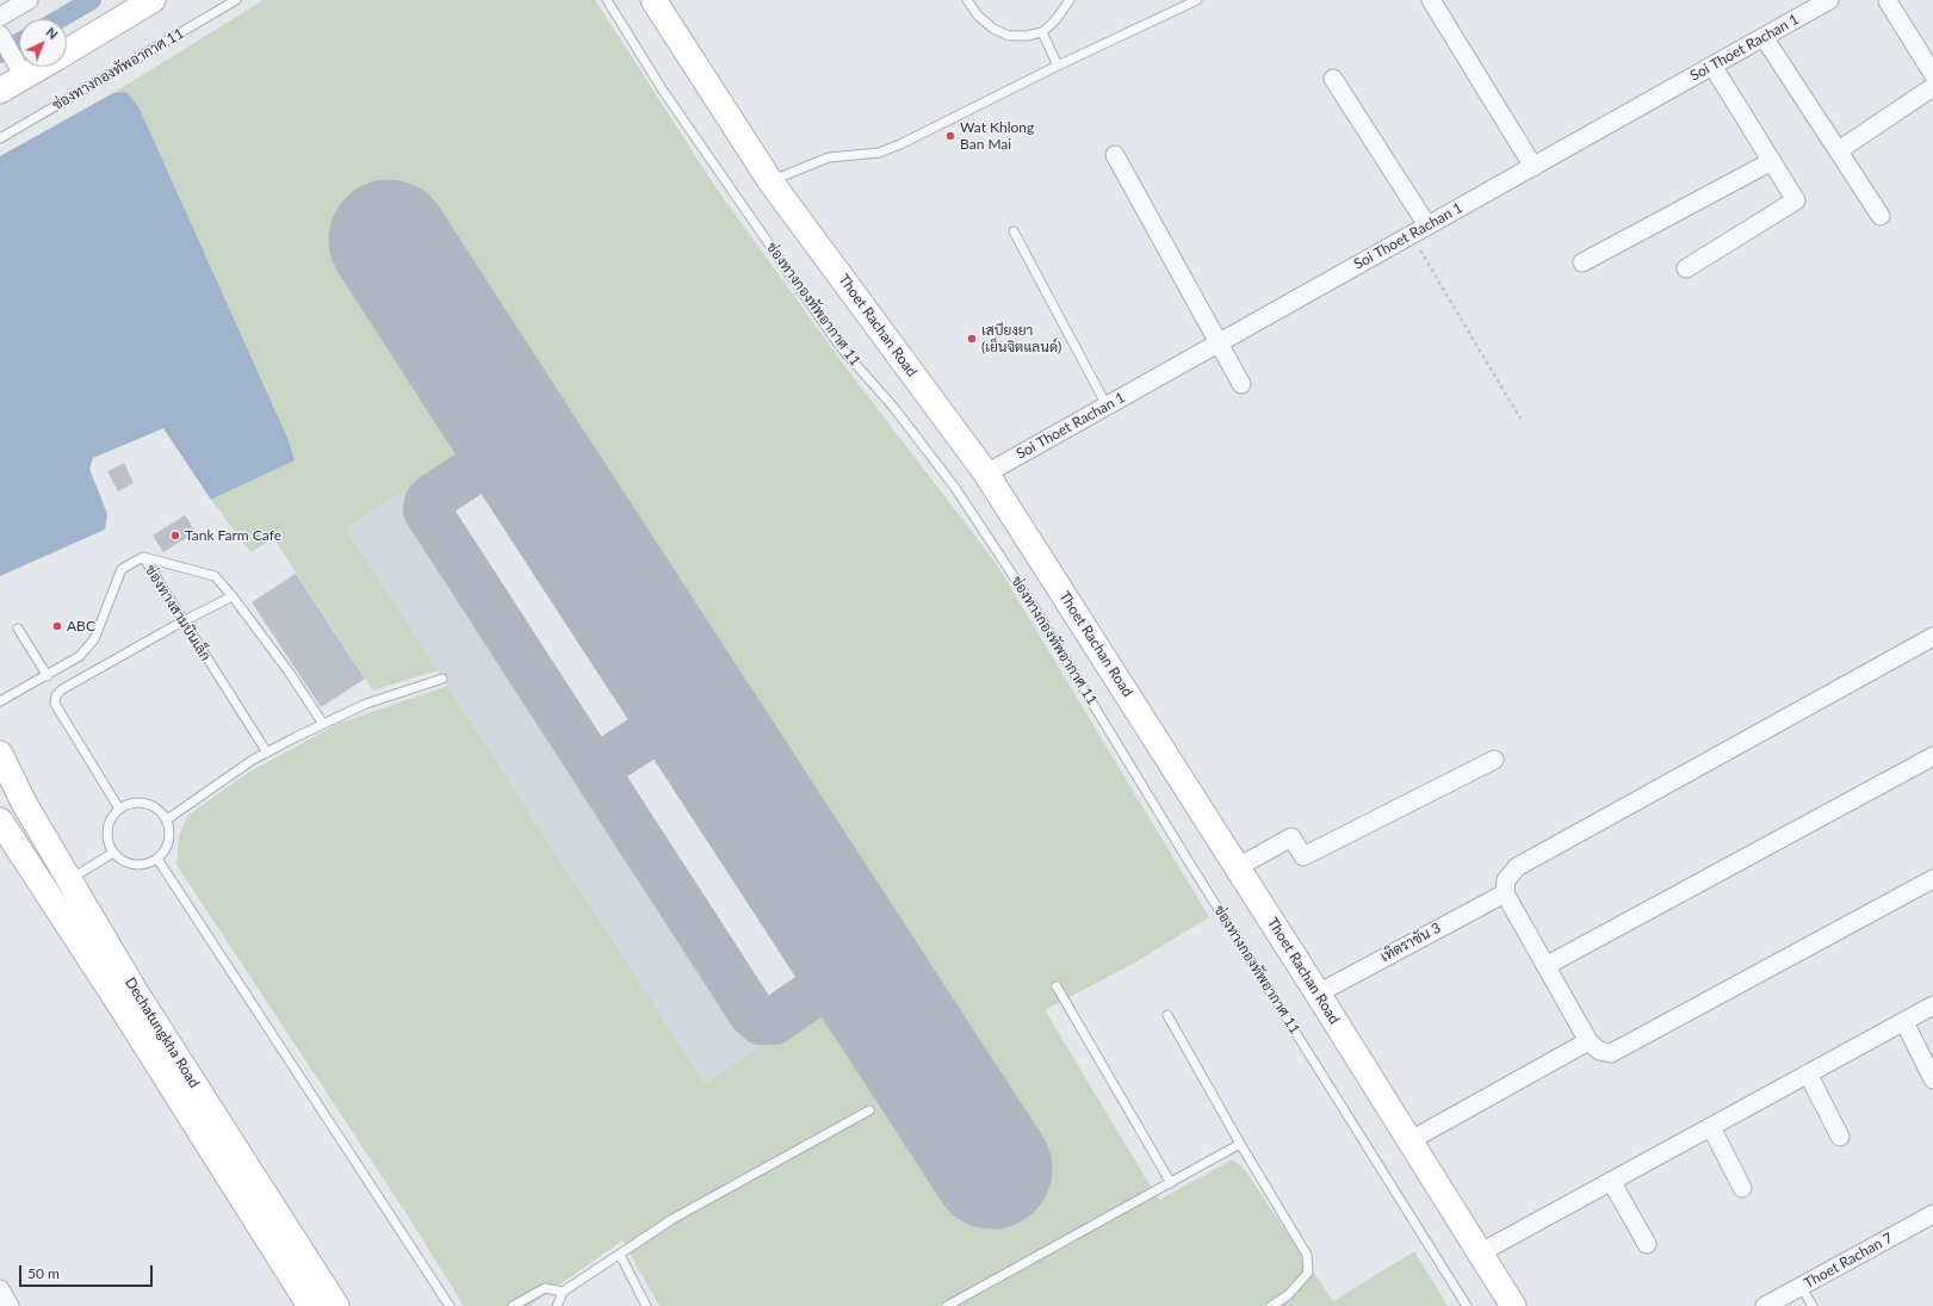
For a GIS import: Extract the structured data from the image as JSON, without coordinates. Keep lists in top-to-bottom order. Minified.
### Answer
{"streets":{"street":["Soi Thoet Rachan 1","Thoet Rachan Road","เทิดราชัน 3","Dechatungkha Road","Thoet Rachan 7"],"lane":["ช่องทางกองทัพอากาศ 11","ช่องทางสามบินเล็ก"]},"crossings":[["Soi Thoet Rachan 1","Thoet Rachan Road"],["Thoet Rachan Road","เทิดราชัน 3"]],"places":["Wat Khlong Ban Mai","เสบียงยา (เย็นจิตแลนด์)","Tank Farm Cafe","ABC"],"scale_bar":"50 m","north":"top right"}
